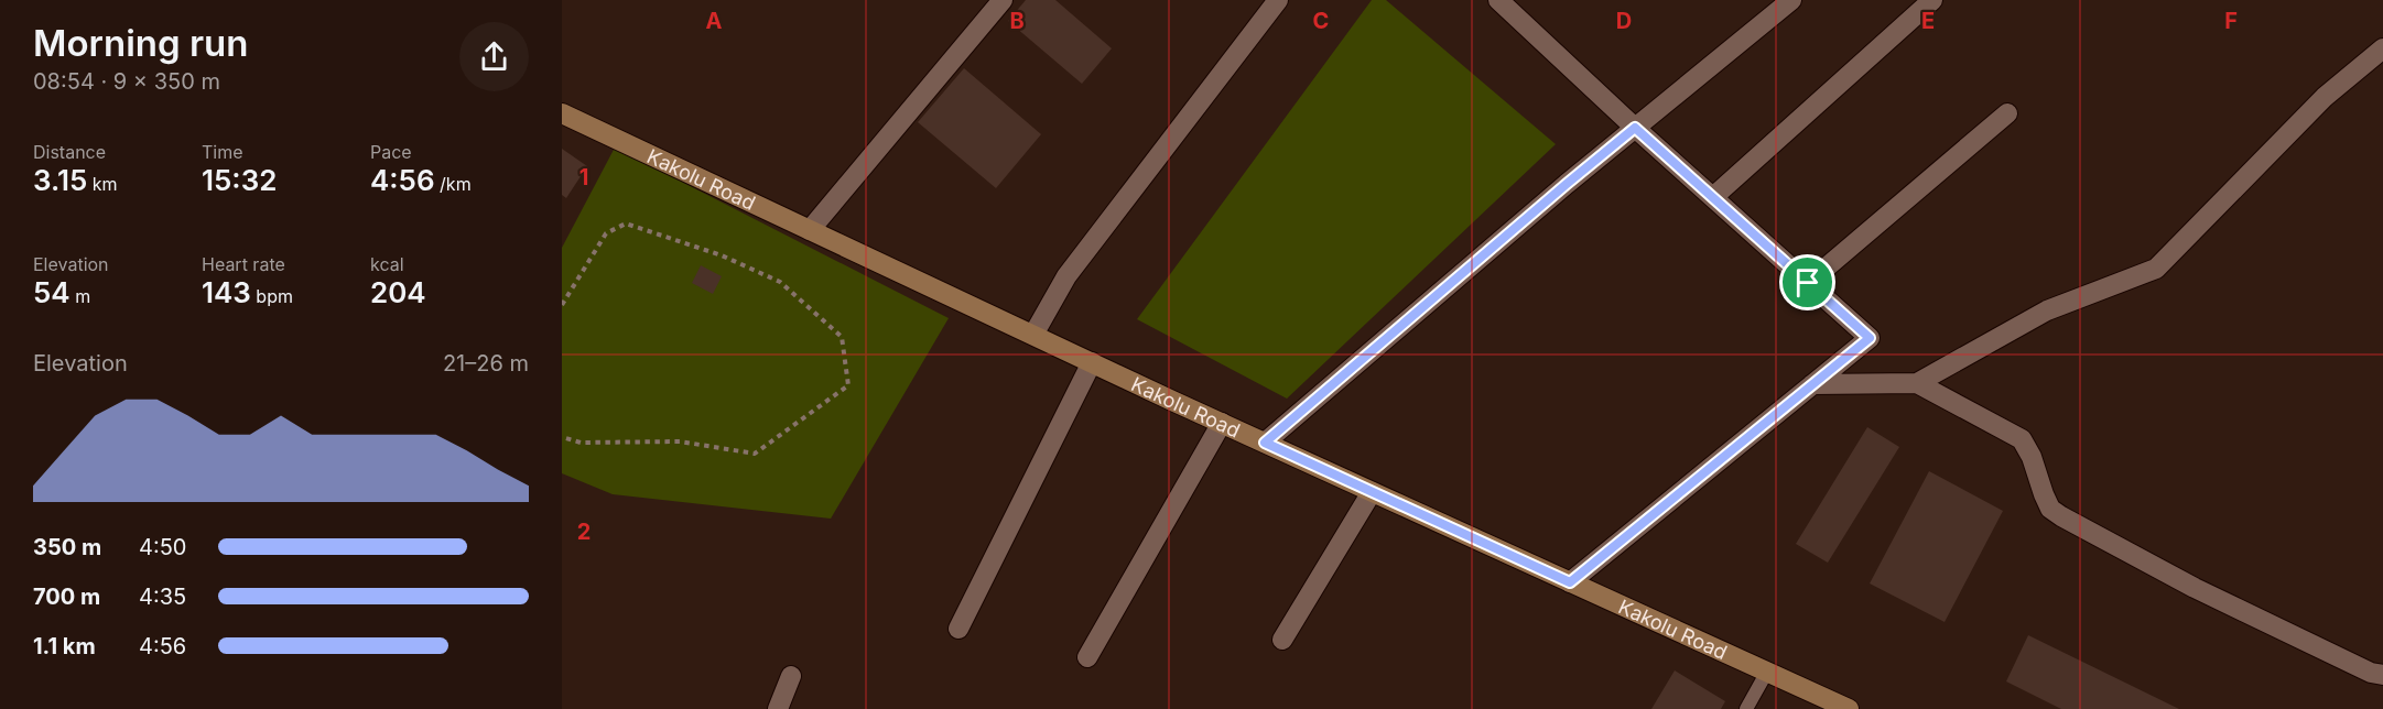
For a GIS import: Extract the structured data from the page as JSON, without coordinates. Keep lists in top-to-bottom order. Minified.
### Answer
{"streets":{"main road":["Kakolu Road"]},"page":{"heading":["Morning run","08:54 · 9 × 350 m"],"stats":[["Distance","3.15 km"],["Time","15:32"],["Pace","4:56 /km"],["Elevation","54 m"],["Heart rate","143 bpm"],["kcal","204"]],"chart":["Elevation","21–26 m"],"list":[{"name":"350 m","note":"4:50"},{"name":"700 m","note":"4:35"},{"name":"1.1 km","note":"4:56"}]},"grid":{"columns":["A","B","C","D","E","F"],"rows":["1","2"]}}
